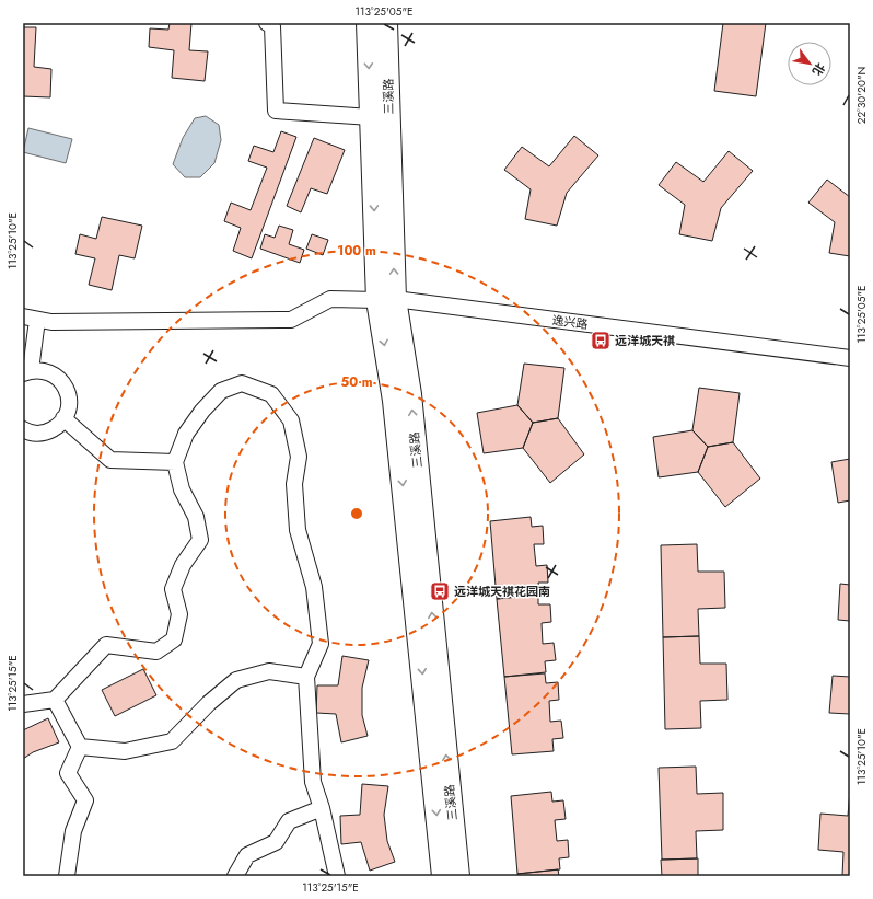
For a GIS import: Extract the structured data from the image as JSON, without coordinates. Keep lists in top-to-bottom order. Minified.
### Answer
{"streets":{"main road":["三溪路"],"street":["逸兴路"]},"crossings":[["三溪路","逸兴路"]],"places":{"bus stop":["远洋城天祺","远洋城天祺花园南"]},"north":"bottom right","coordinates":["113°25'05\"E","22°30'20\"N","113°25'10\"E","113°25'15\"E"],"rings":["100 m","50 m"]}
